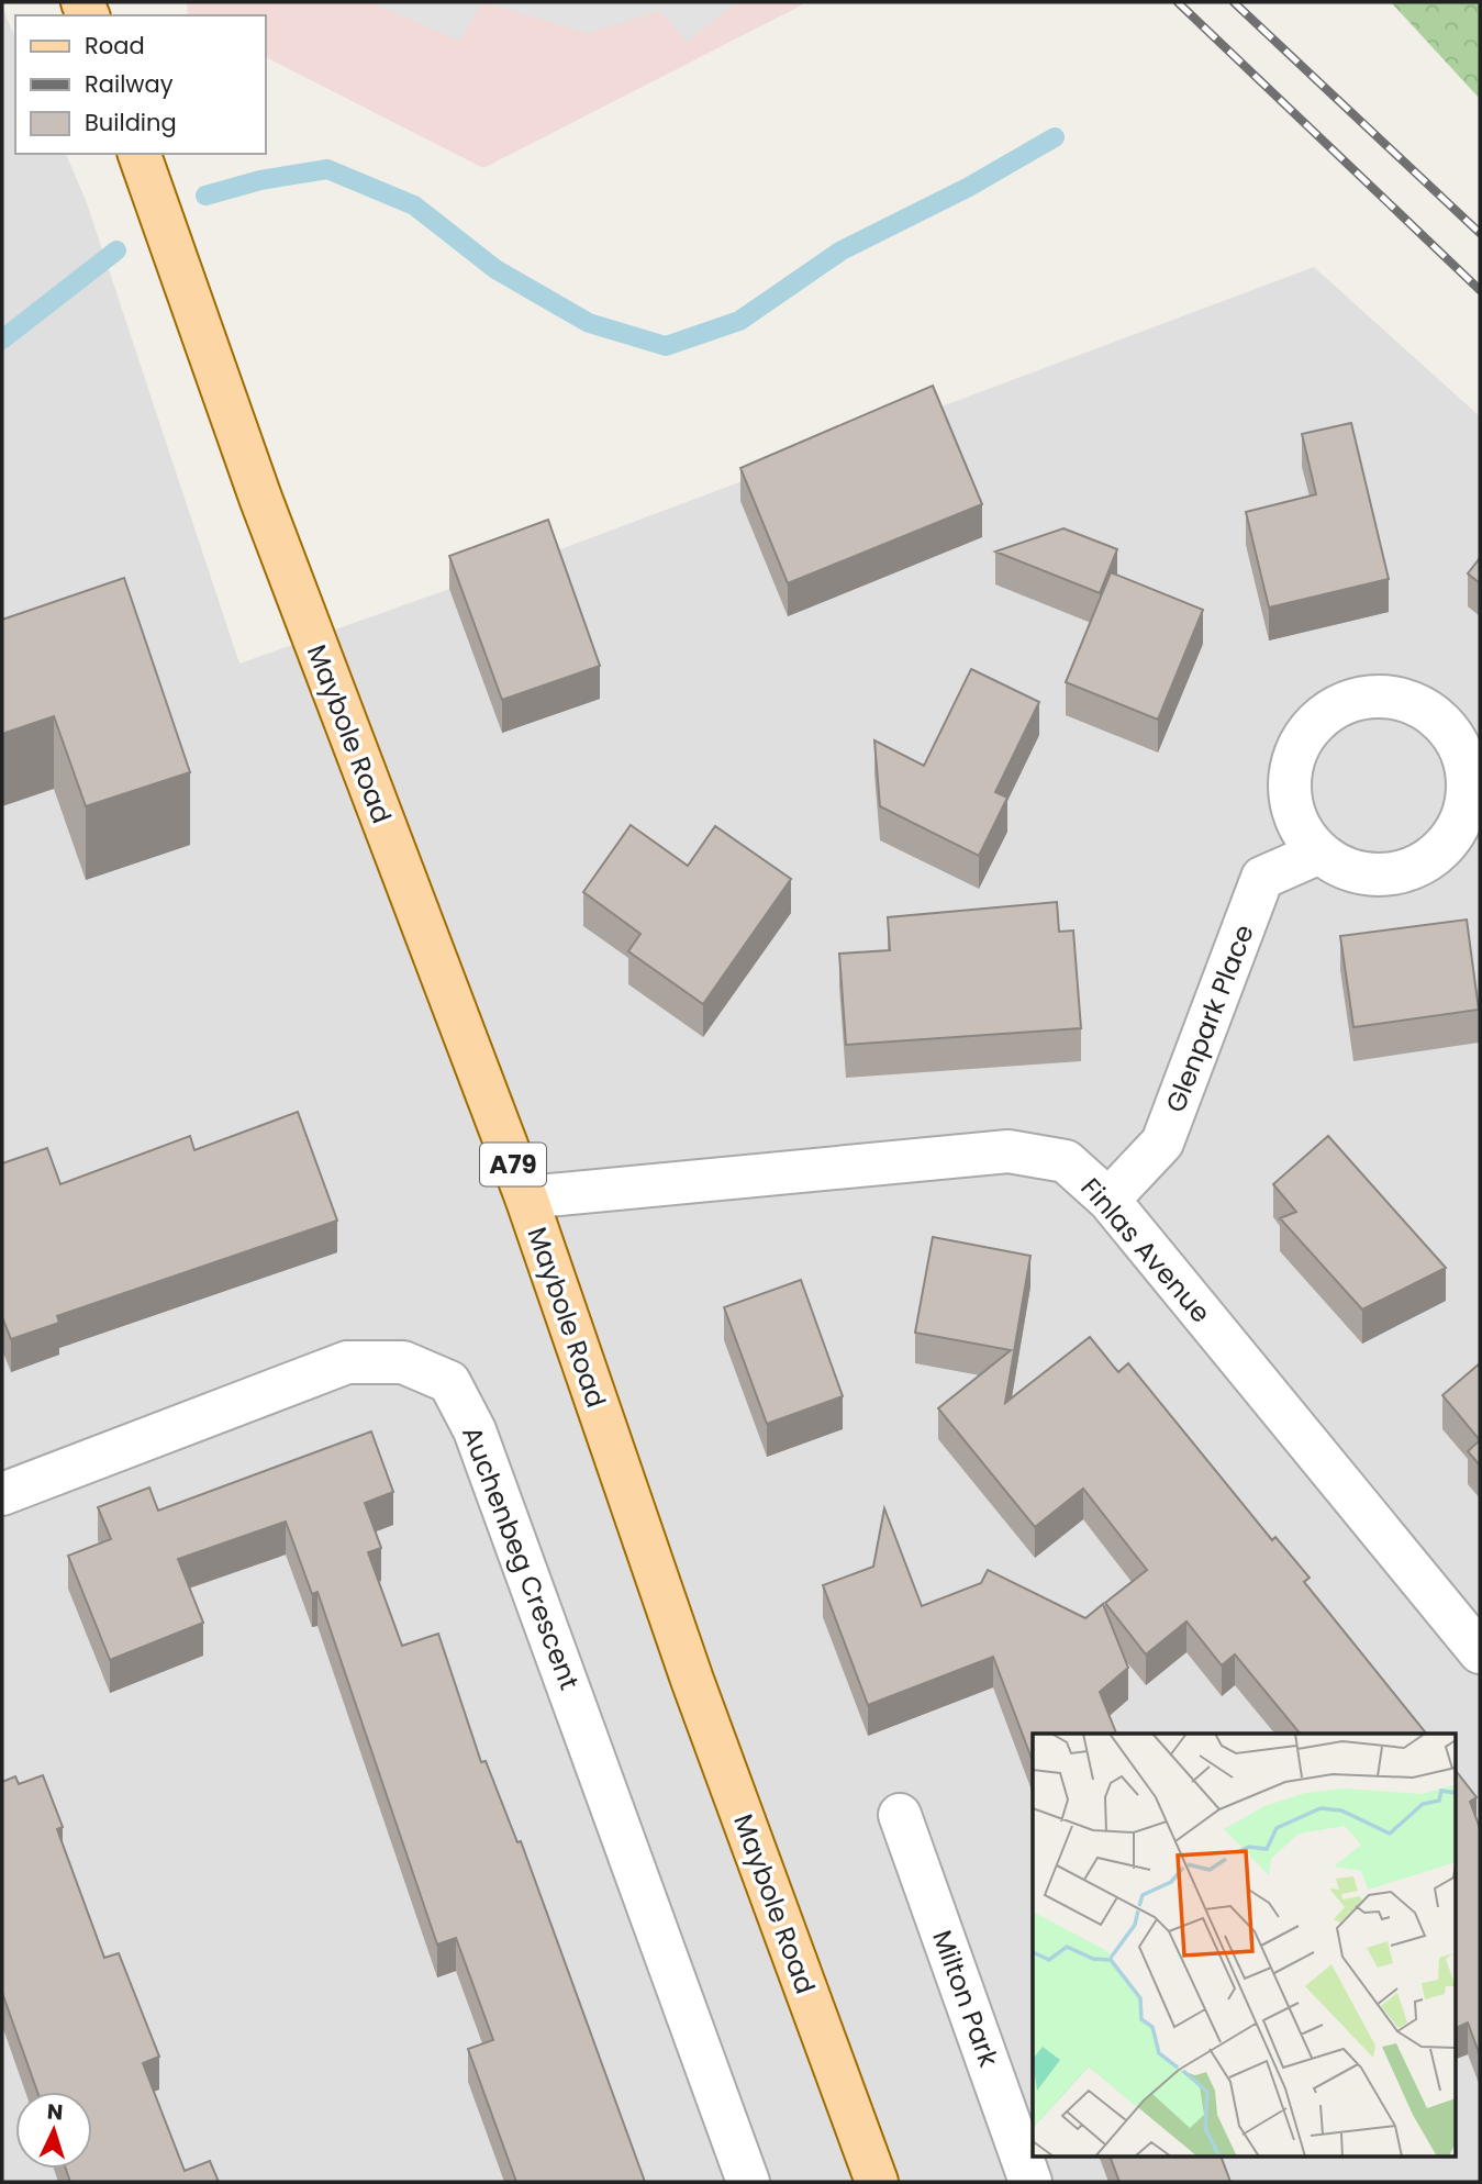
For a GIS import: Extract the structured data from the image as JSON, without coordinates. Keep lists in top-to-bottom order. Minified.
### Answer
{"streets":{"main road":["Maybole Road","A79"],"street":["Glenpark Place","Finlas Avenue","Auchenbeg Crescent","Milton Park"]},"crossings":[["Maybole Road","Finlas Avenue"],["Glenpark Place","Finlas Avenue"]],"legend":["Road","Railway","Building"],"north":"top"}
